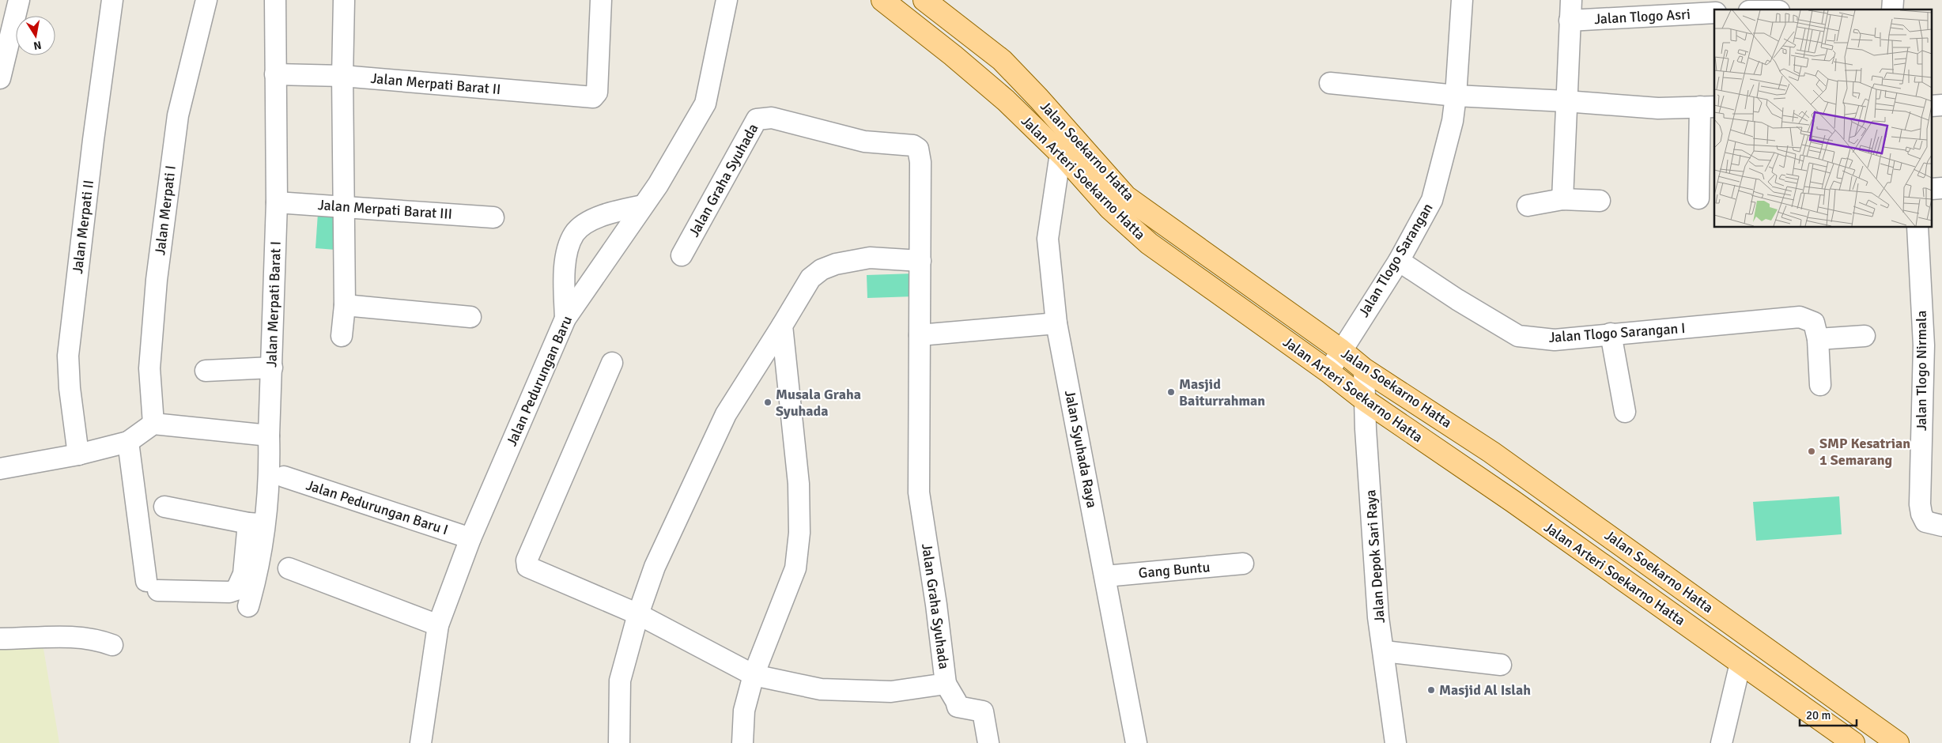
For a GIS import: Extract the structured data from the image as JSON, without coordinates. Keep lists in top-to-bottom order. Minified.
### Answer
{"streets":{"main road":["Jalan Soekarno Hatta","Jalan Arteri Soekarno Hatta"],"street":["Jalan Tlogo Asri","Jalan Merpati Barat II","Jalan Graha Syuhada","Jalan Merpati Barat III","Jalan Merpati I","Jalan Merpati II","Jalan Tlogo Sarangan","Jalan Merpati Barat I","Jalan Tlogo Sarangan I","Jalan Tlogo Nirmala","Jalan Pedurungan Baru","Jalan Syuhada Raya","Jalan Pedurungan Baru I","Jalan Depok Sari Raya","Gang Buntu"]},"crossings":[["Jalan Merpati Barat II","Jalan Merpati Barat I"],["Jalan Soekarno Hatta","Jalan Tlogo Sarangan"],["Jalan Soekarno Hatta","Jalan Depok Sari Raya"],["Jalan Arteri Soekarno Hatta","Jalan Tlogo Sarangan"],["Jalan Arteri Soekarno Hatta","Jalan Syuhada Raya"],["Jalan Arteri Soekarno Hatta","Jalan Depok Sari Raya"],["Jalan Merpati Barat III","Jalan Merpati Barat I"],["Jalan Tlogo Sarangan","Jalan Tlogo Sarangan I"],["Jalan Pedurungan Baru","Jalan Pedurungan Baru I"],["Jalan Syuhada Raya","Gang Buntu"]],"places":["Masjid Baiturrahman","Musala Graha Syuhada","SMP Kesatrian 1 Semarang","Masjid Al Islah"],"scale_bar":"20 m","north":"bottom"}
